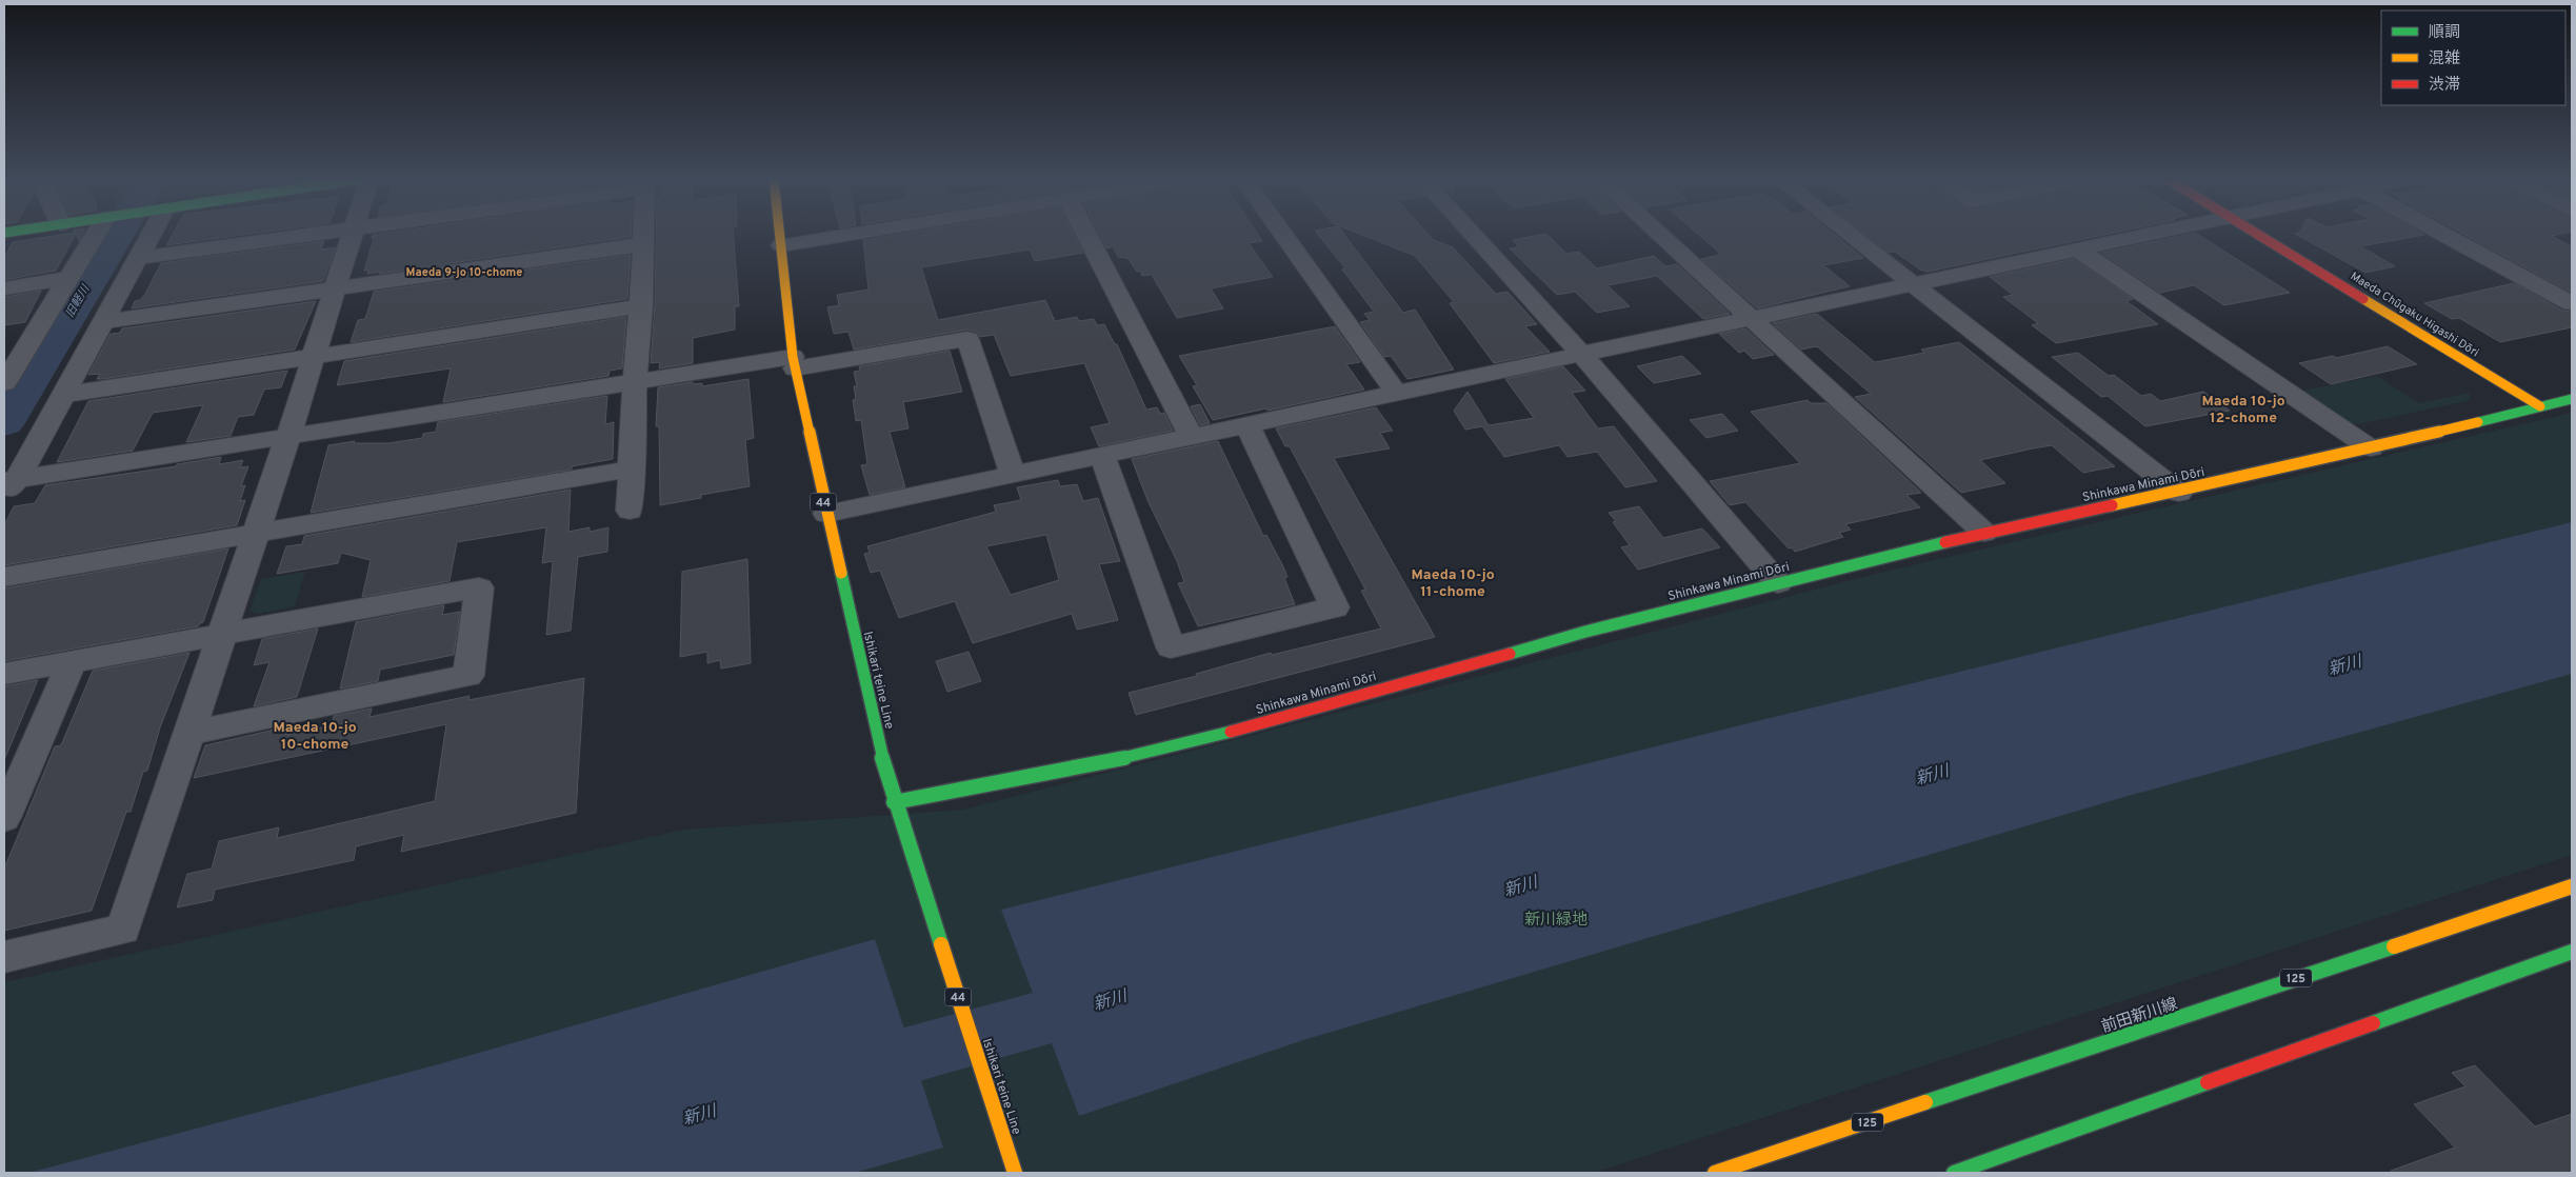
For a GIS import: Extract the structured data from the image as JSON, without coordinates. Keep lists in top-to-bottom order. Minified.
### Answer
{"streets":{"street":["Maeda Chūgaku Higashi Dōri","Shinkawa Minami Dōri","44","Ishikari teine Line","125","前田新川線"]},"crossings":[["Maeda Chūgaku Higashi Dōri","Shinkawa Minami Dōri"],["Shinkawa Minami Dōri","Ishikari teine Line"]],"districts":["Maeda 9-jo 10-chome","Maeda 10-jo 12-chome","Maeda 10-jo 11-chome","Maeda 10-jo 10-chome"],"water":["旧軽川","新川"],"parks":["新川緑地"],"legend":["順調","混雑","渋滞"]}
